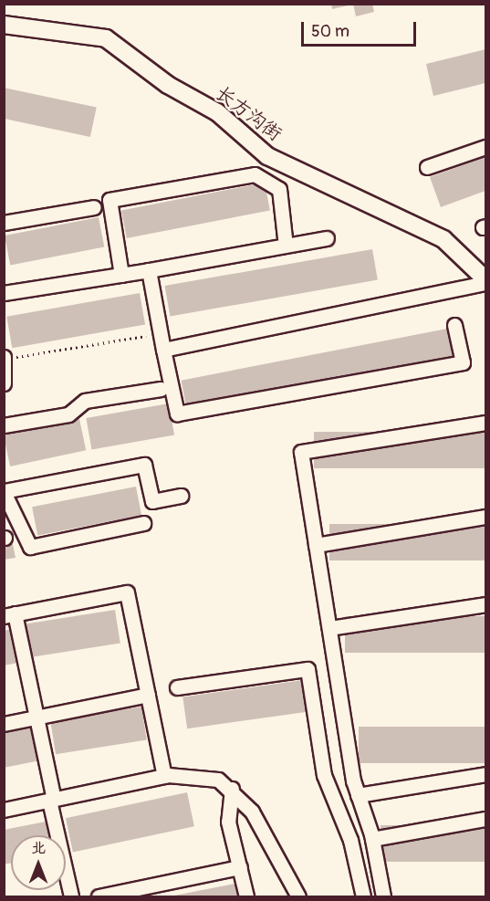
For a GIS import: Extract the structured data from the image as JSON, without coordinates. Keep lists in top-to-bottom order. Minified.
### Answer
{"streets":{"street":["长方沟街"]},"scale_bar":"50 m","north":"top"}
